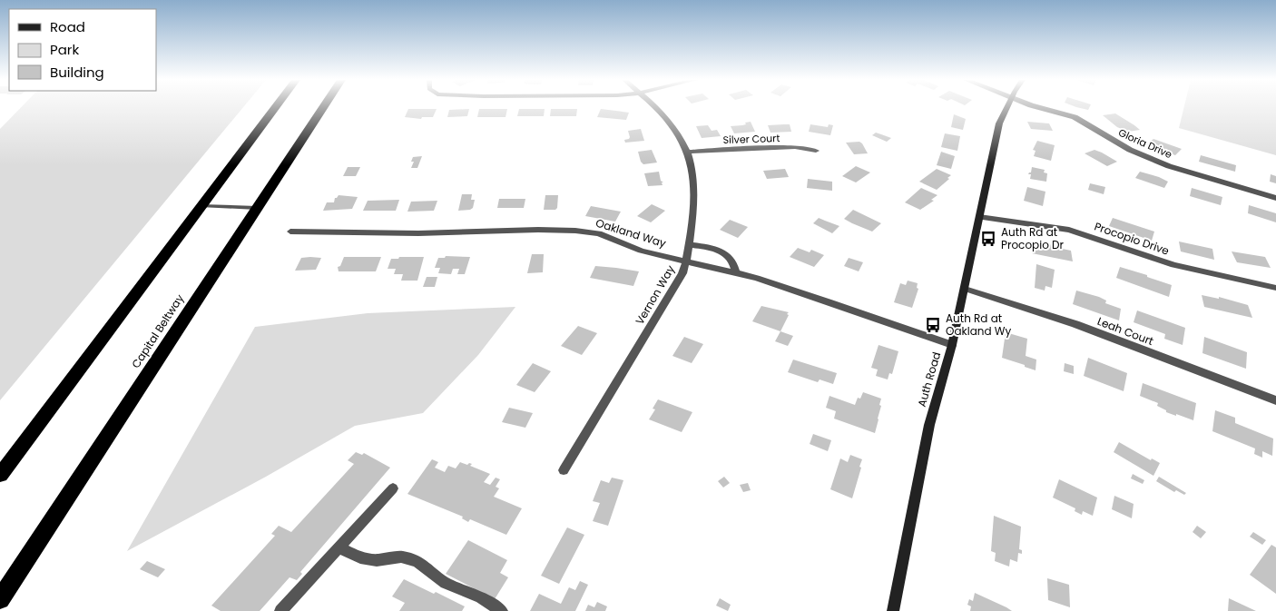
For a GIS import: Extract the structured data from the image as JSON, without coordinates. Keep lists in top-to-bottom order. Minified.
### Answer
{"streets":{"highway":["Capital Beltway"],"main road":["Auth Road"],"street":["Silver Court","Gloria Drive","Oakland Way","Procopio Drive","Vernon Way","Leah Court"]},"crossings":[["Silver Court","Vernon Way"],["Oakland Way","Vernon Way"],["Oakland Way","Auth Road"],["Procopio Drive","Auth Road"],["Leah Court","Auth Road"]],"places":{"bus stop":["Auth Rd at Procopio Dr","Auth Rd at Oakland Wy"]},"legend":["Road","Park","Building"]}
